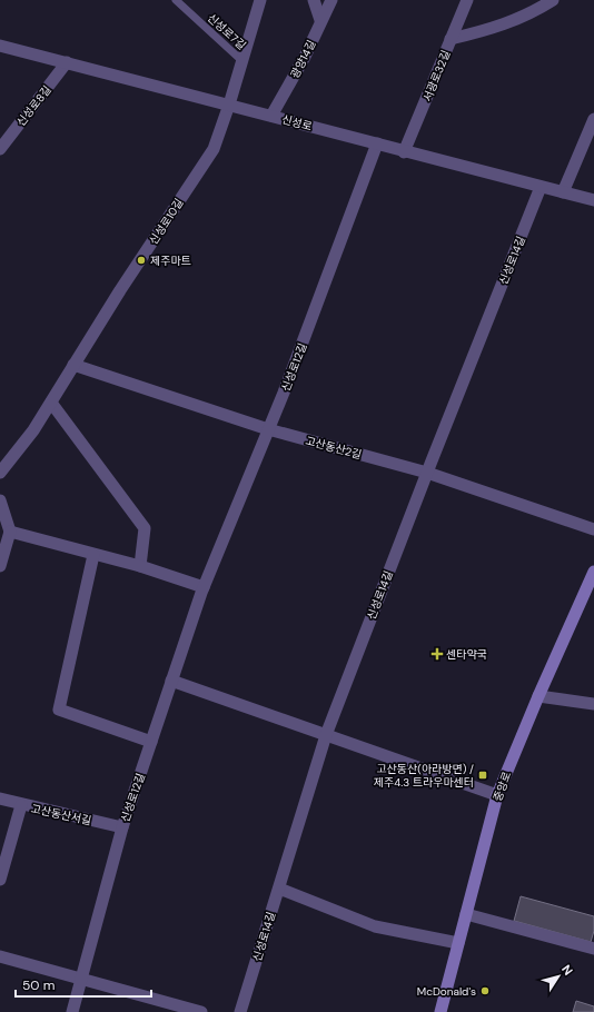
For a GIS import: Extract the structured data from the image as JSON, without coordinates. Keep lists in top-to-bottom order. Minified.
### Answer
{"streets":{"main road":["중앙로"],"street":["광양14길","서광로32길","신성로8길","신성로","신성로10길","신성로14길","신성로12길","고산동산2길","고산동산서길"],"lane":["신성로7길"]},"crossings":[["신성로7길","신성로10길"],["광양14길","신성로"],["서광로32길","신성로"],["신성로8길","신성로"],["신성로","신성로10길"],["신성로","신성로14길"],["신성로","신성로12길"],["신성로10길","고산동산2길"],["신성로14길","고산동산2길"],["신성로12길","고산동산2길"],["신성로12길","고산동산서길"]],"places":{"other":["제주마트","McDonald's"],"health":["센타약국"],"transit":["고산동산(아라방면) / 제주4.3 트라우마센터"]},"scale_bar":"50 m","north":"top right"}
